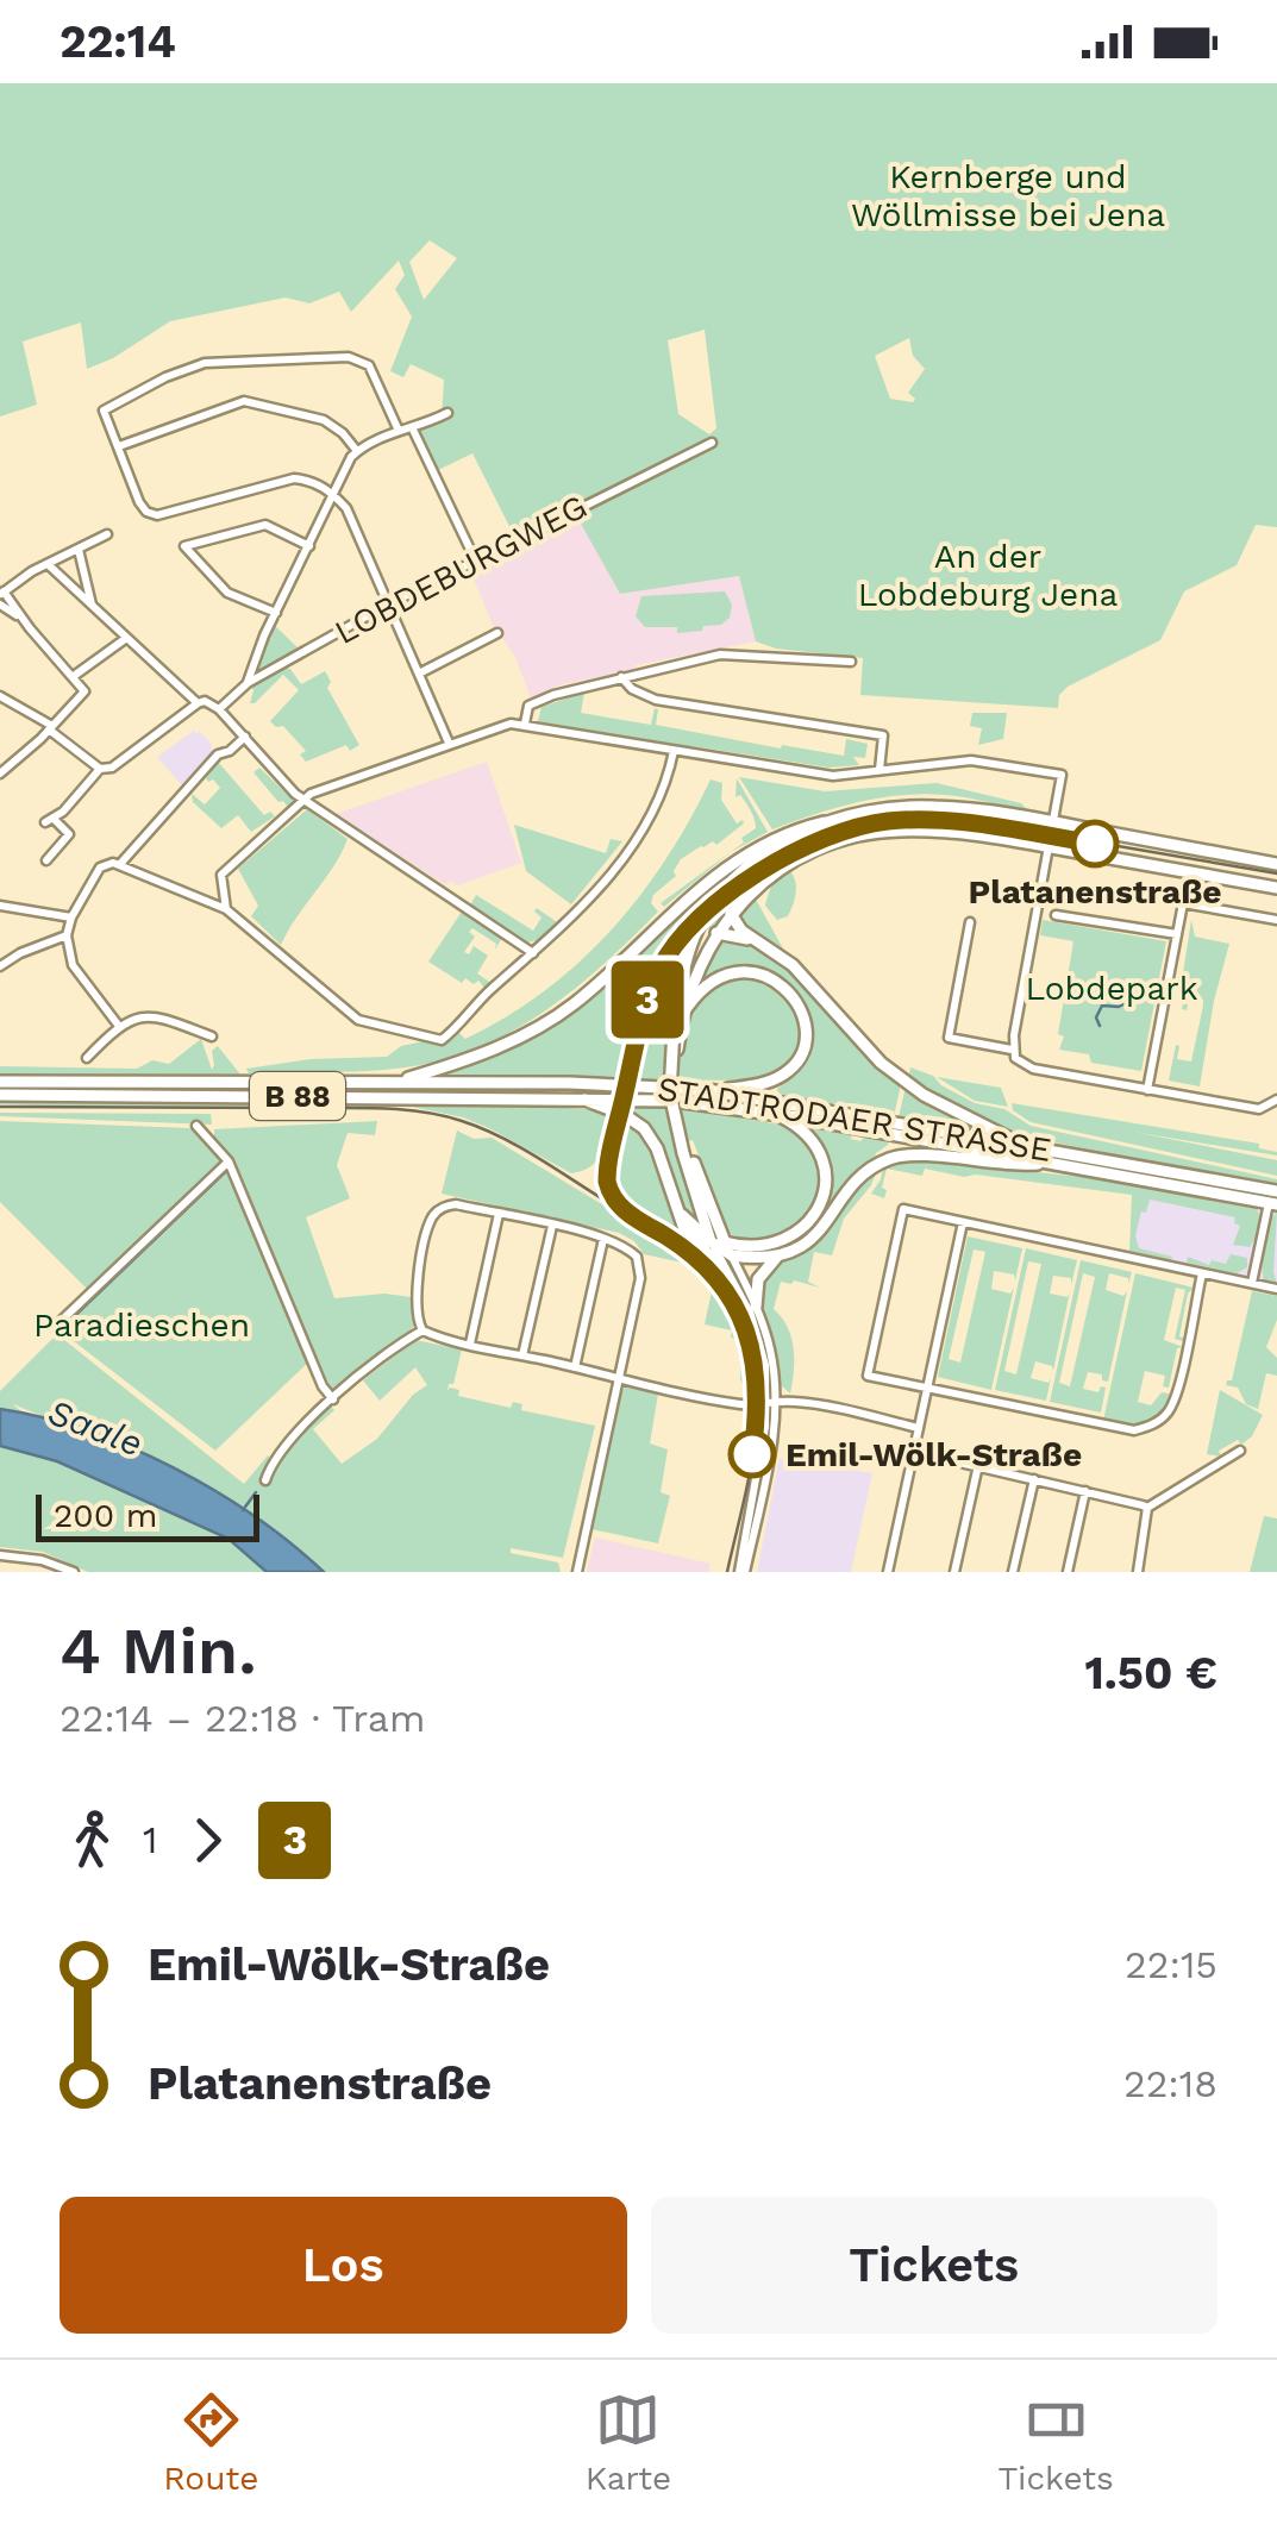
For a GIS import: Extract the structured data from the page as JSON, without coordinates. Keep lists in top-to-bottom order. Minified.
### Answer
{"streets":{"main road":["B 88","STADTRODAER STRASSE"],"street":["LOBDEBURGWEG"]},"water":["Saale"],"parks":["Kernberge und Wöllmisse bei Jena","An der Lobdeburg Jena","Lobdepark","Paradieschen"],"places":["Platanenstraße","Emil-Wölk-Straße"],"lines":["tram line 3"],"scale_bar":"200 m","page":{"status":"22:14","on_map":"3","scale":"200 m","heading":["4 Min.","22:14 – 22:18 · Tram","1.50 €"],"legs":["1","3"],"list":[{"name":"Emil-Wölk-Straße","value":"22:15"},{"name":"Platanenstraße","value":"22:18"}],"buttons":["Los","Tickets"],"tabs":["Route","Karte","Tickets"]}}
